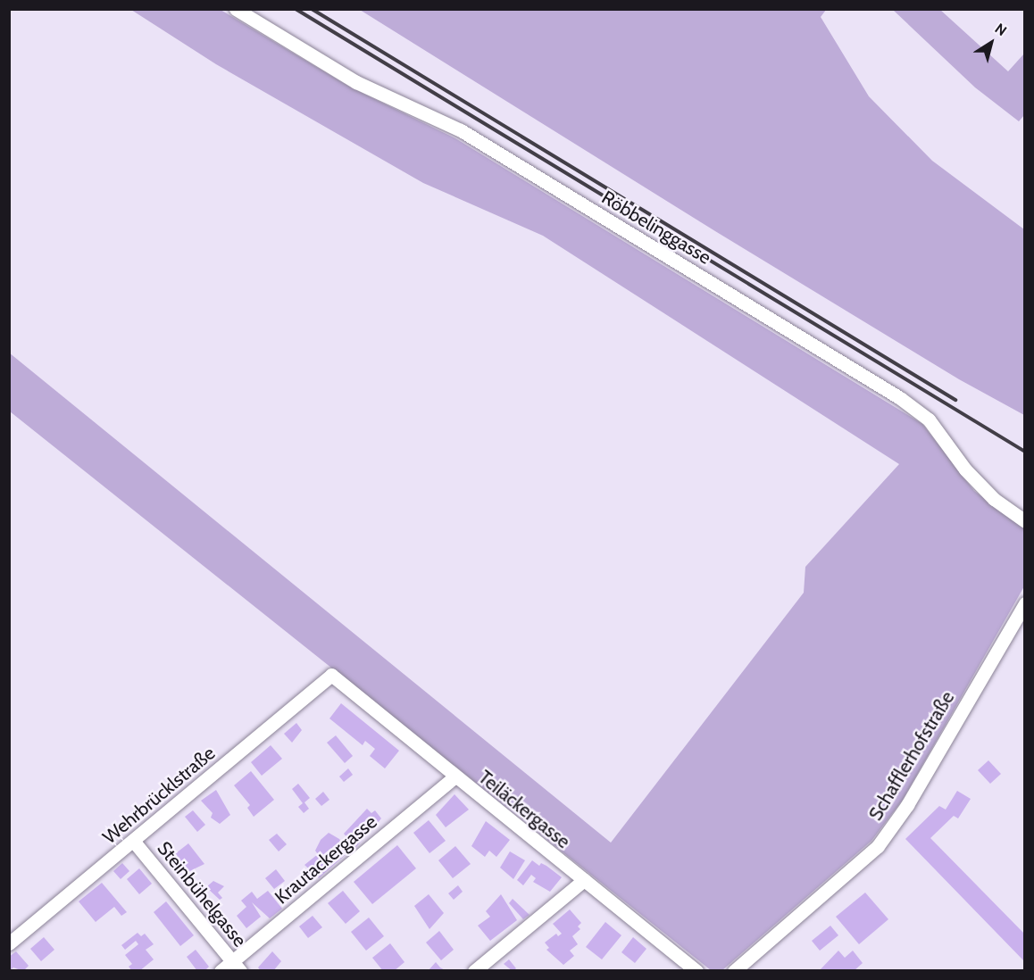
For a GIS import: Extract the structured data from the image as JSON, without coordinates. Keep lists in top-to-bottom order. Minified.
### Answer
{"streets":{"street":["Röbbelinggasse","Schafflerhofstraße","Wehrbrücklstraße","Teiläckergasse","Krautackergasse","Steinbühelgasse"]},"crossings":[["Wehrbrücklstraße","Teiläckergasse"],["Wehrbrücklstraße","Steinbühelgasse"],["Teiläckergasse","Krautackergasse"],["Krautackergasse","Steinbühelgasse"]],"north":"top right"}
